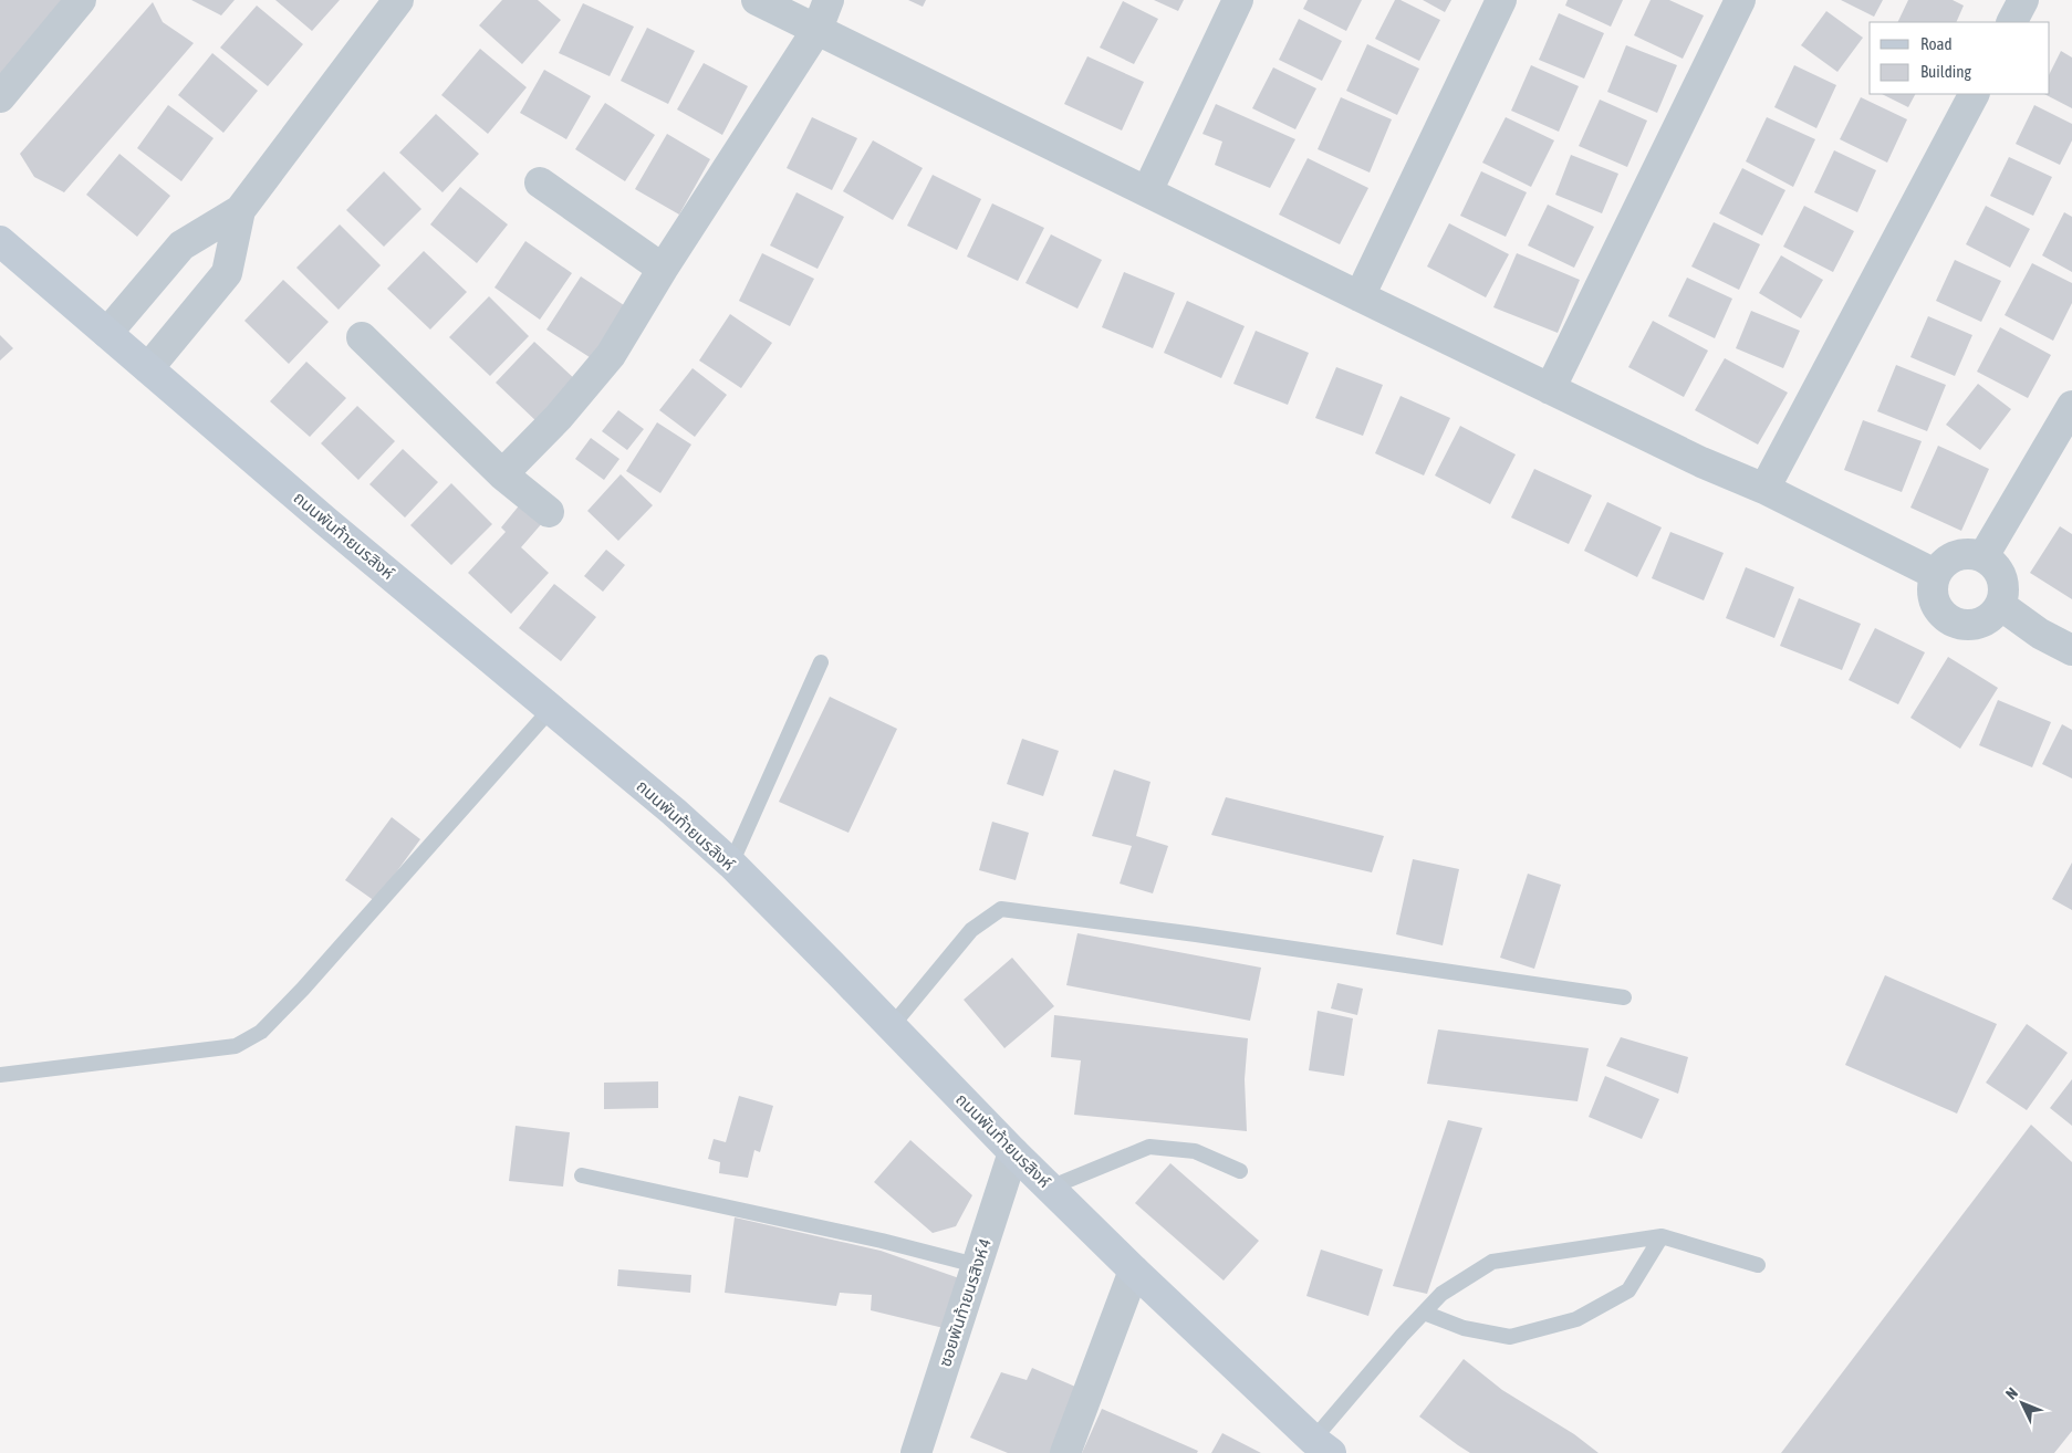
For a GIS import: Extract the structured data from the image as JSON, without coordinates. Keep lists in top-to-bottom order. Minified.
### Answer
{"streets":{"street":["ถนนพันท้ายนรสิงห์","ซอยพันท้ายนรสิงห์ 4"]},"crossings":[["ถนนพันท้ายนรสิงห์","ซอยพันท้ายนรสิงห์ 4"]],"legend":["Road","Building"],"north":"top left"}
